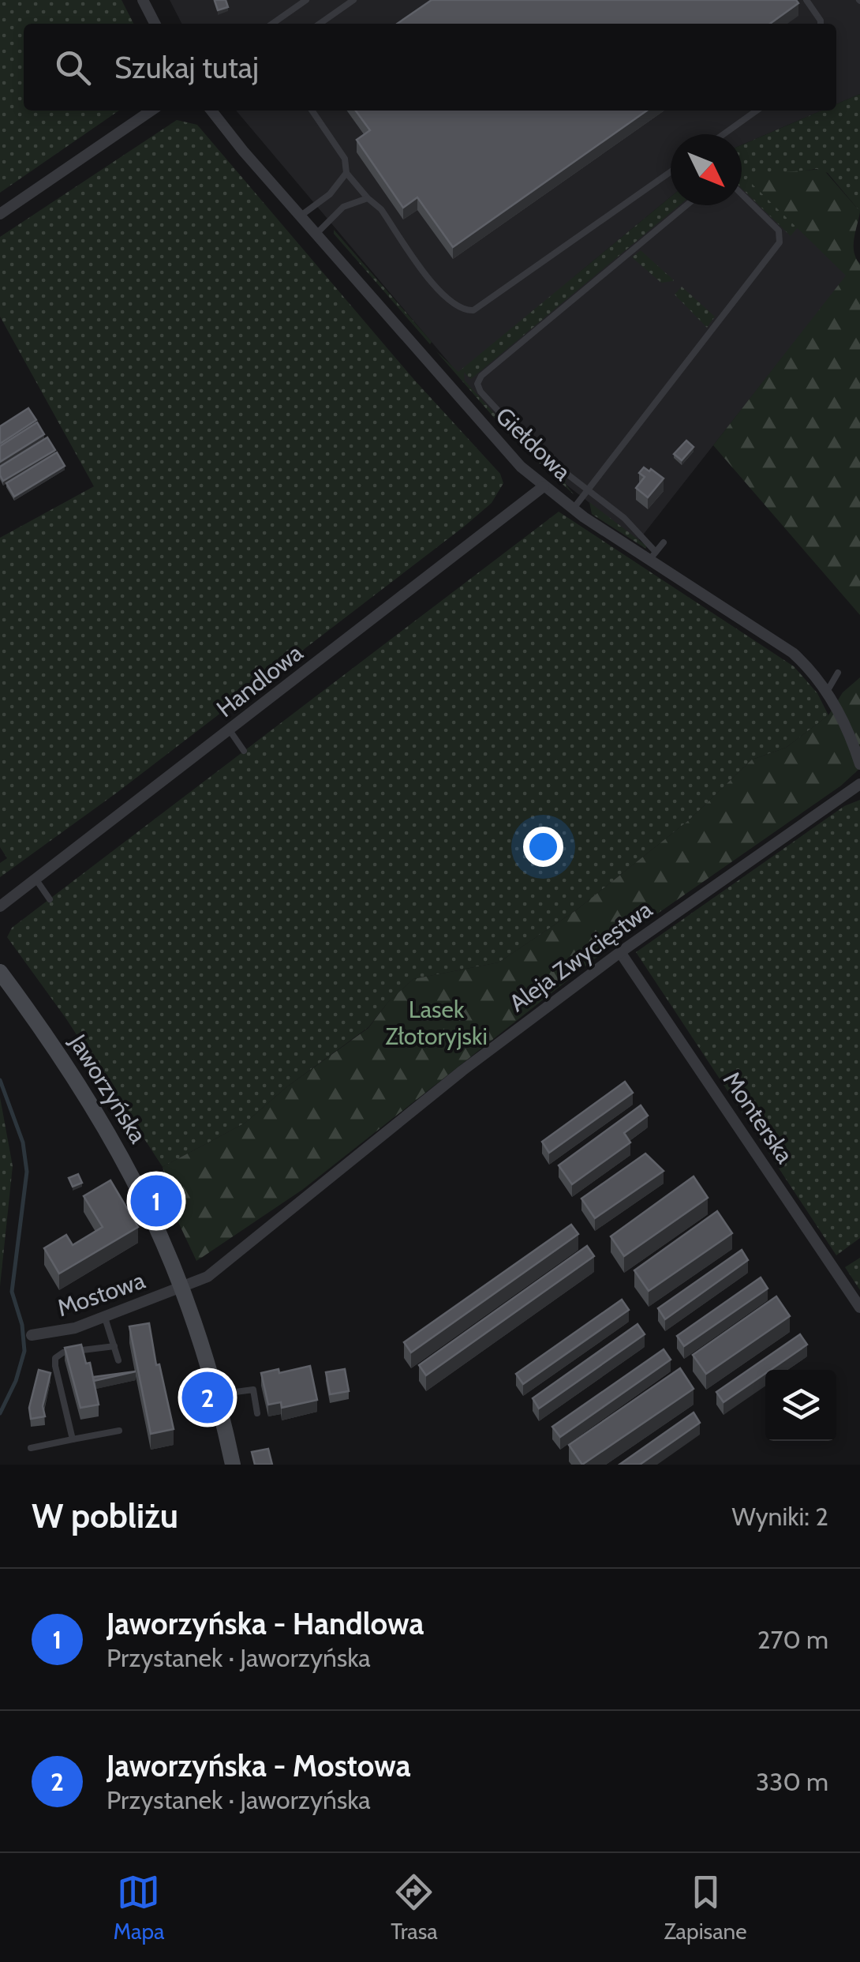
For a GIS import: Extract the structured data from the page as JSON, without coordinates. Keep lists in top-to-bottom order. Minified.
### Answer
{"streets":{"street":["Giełdowa","Handlowa","Aleja Zwycięstwa","Jaworzyńska","Monterska","Mostowa"]},"crossings":[["Giełdowa","Handlowa"],["Aleja Zwycięstwa","Jaworzyńska"],["Aleja Zwycięstwa","Monterska"],["Aleja Zwycięstwa","Mostowa"],["Jaworzyńska","Mostowa"]],"parks":["Lasek Złotoryjski"],"north":"bottom right","page":{"search":"Szukaj tutaj","pins":["1","2"],"heading":["W pobliżu","Wyniki: 2"],"list":[{"mark":"1","name":"Jaworzyńska - Handlowa","note":"Przystanek · Jaworzyńska","value":"270 m"},{"mark":"2","name":"Jaworzyńska - Mostowa","note":"Przystanek · Jaworzyńska","value":"330 m"}],"nav":["Mapa","Trasa","Zapisane"]}}
